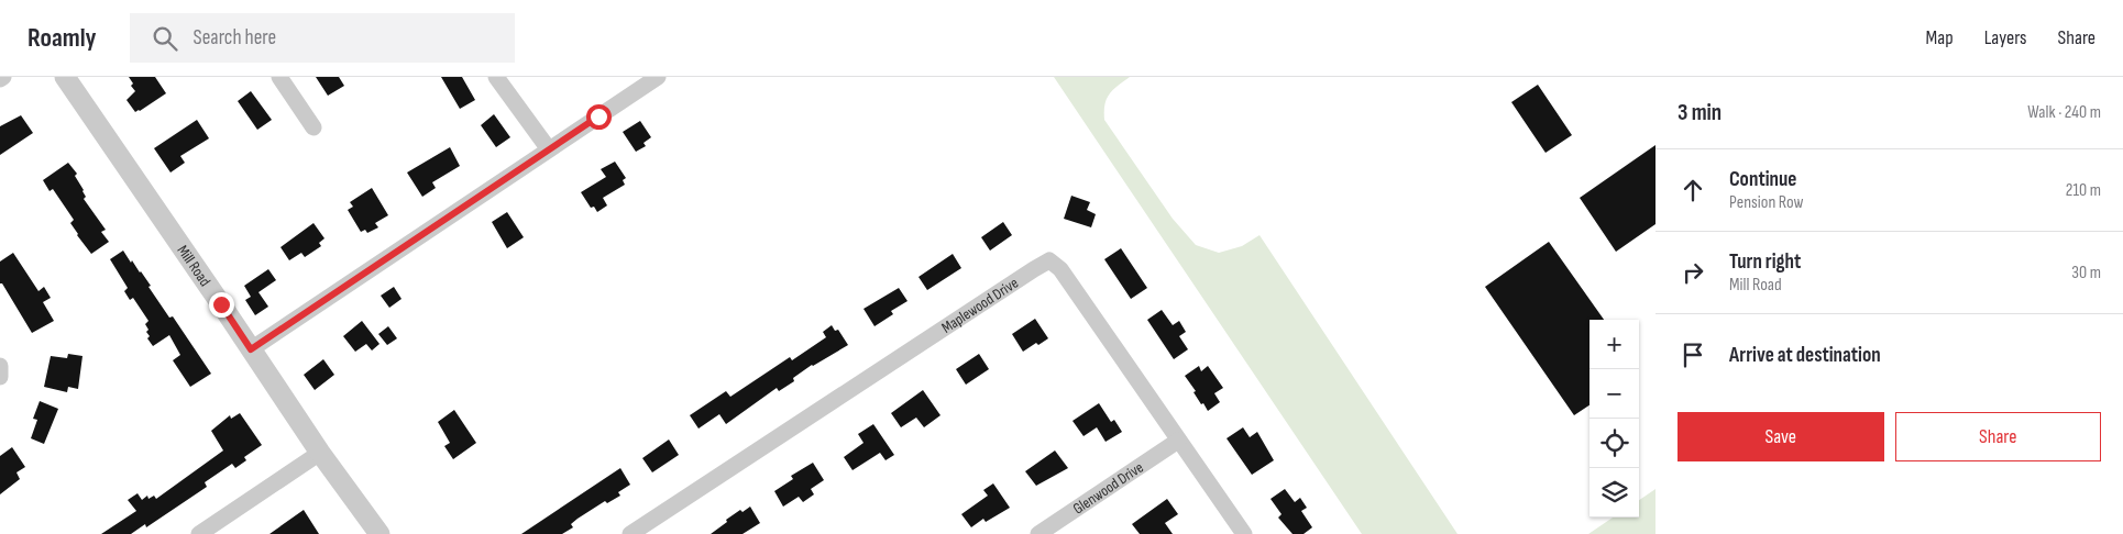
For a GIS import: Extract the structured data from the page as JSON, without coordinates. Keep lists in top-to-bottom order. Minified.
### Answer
{"streets":{"street":["Mill Road","Maplewood Drive","Glenwood Drive"]},"crossings":[["Maplewood Drive","Glenwood Drive"]],"page":{"header":"Roamly","search":"Search here","nav":["Map","Layers","Share"],"heading":["3 min","Walk · 240 m"],"list":[["Continue","Pension Row","210 m"],["Turn right","Mill Road","30 m"],"Arrive at destination"],"map_buttons":["+","−"],"buttons":["Save","Share"]}}
